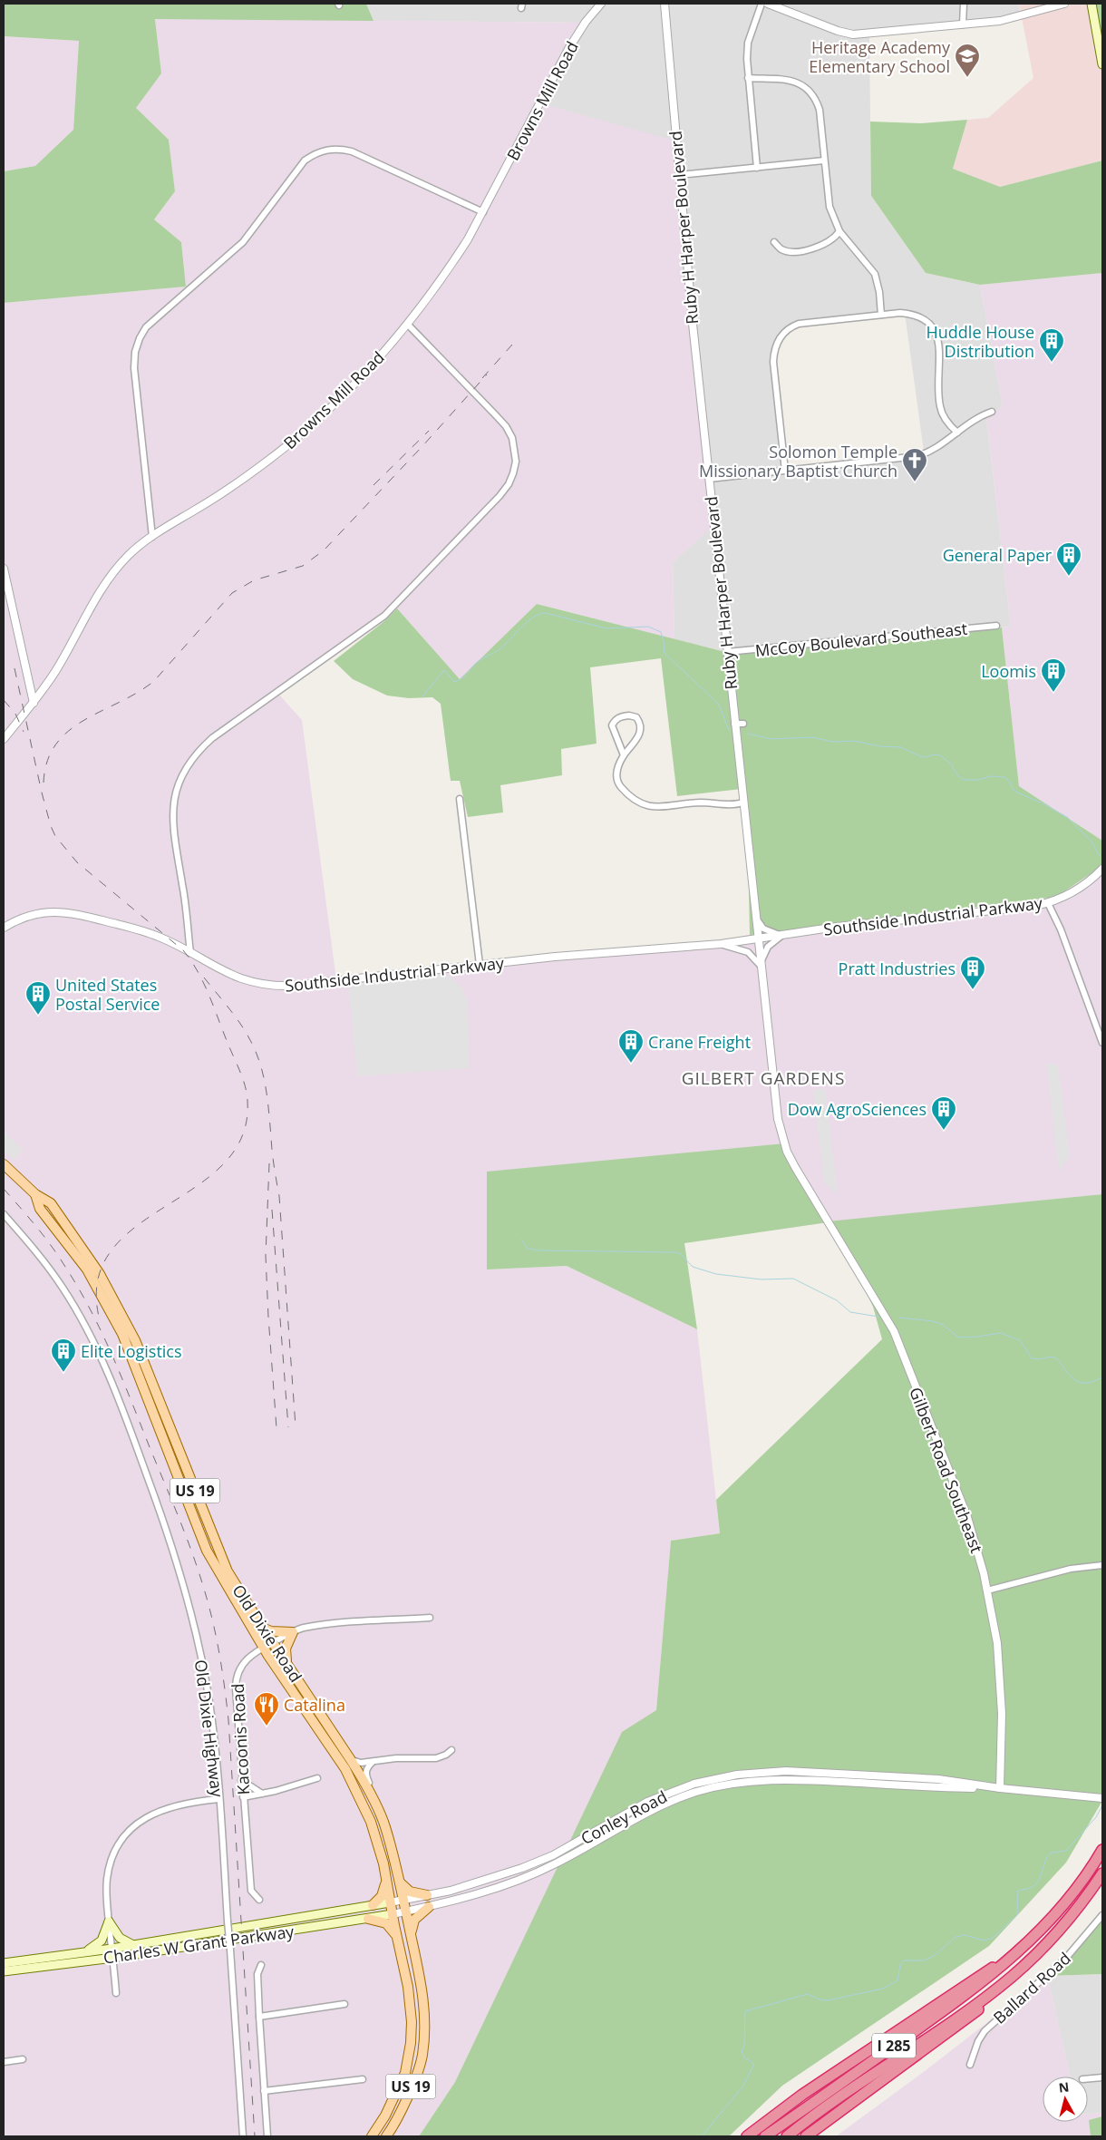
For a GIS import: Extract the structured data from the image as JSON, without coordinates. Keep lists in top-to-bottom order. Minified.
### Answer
{"streets":{"highway":["I 285"],"main road":["US 19","Old Dixie Road","Charles W Grant Parkway"],"street":["Browns Mill Road","Ruby H Harper Boulevard","McCoy Boulevard Southeast","Southside Industrial Parkway","Gilbert Road Southeast","Old Dixie Highway","Kacoonis Road","Conley Road","Ballard Road"]},"crossings":[["Ruby H Harper Boulevard","McCoy Boulevard Southeast"],["Ruby H Harper Boulevard","Southside Industrial Parkway"],["Ruby H Harper Boulevard","Gilbert Road Southeast"],["Gilbert Road Southeast","Conley Road"],["US 19","Old Dixie Road"],["Old Dixie Road","Kacoonis Road"],["Old Dixie Road","Conley Road"],["Old Dixie Road","Charles W Grant Parkway"],["Conley Road","Charles W Grant Parkway"]],"districts":["GILBERT GARDENS"],"places":{"school or university":["Heritage Academy Elementary School"],"building":["Huddle House Distribution","General Paper","Loomis","Pratt Industries","United States Postal Service","Crane Freight","Dow AgroSciences","Elite Logistics"],"church":["Solomon Temple Missionary Baptist Church"],"restaurant":["Catalina"]},"north":"top"}
